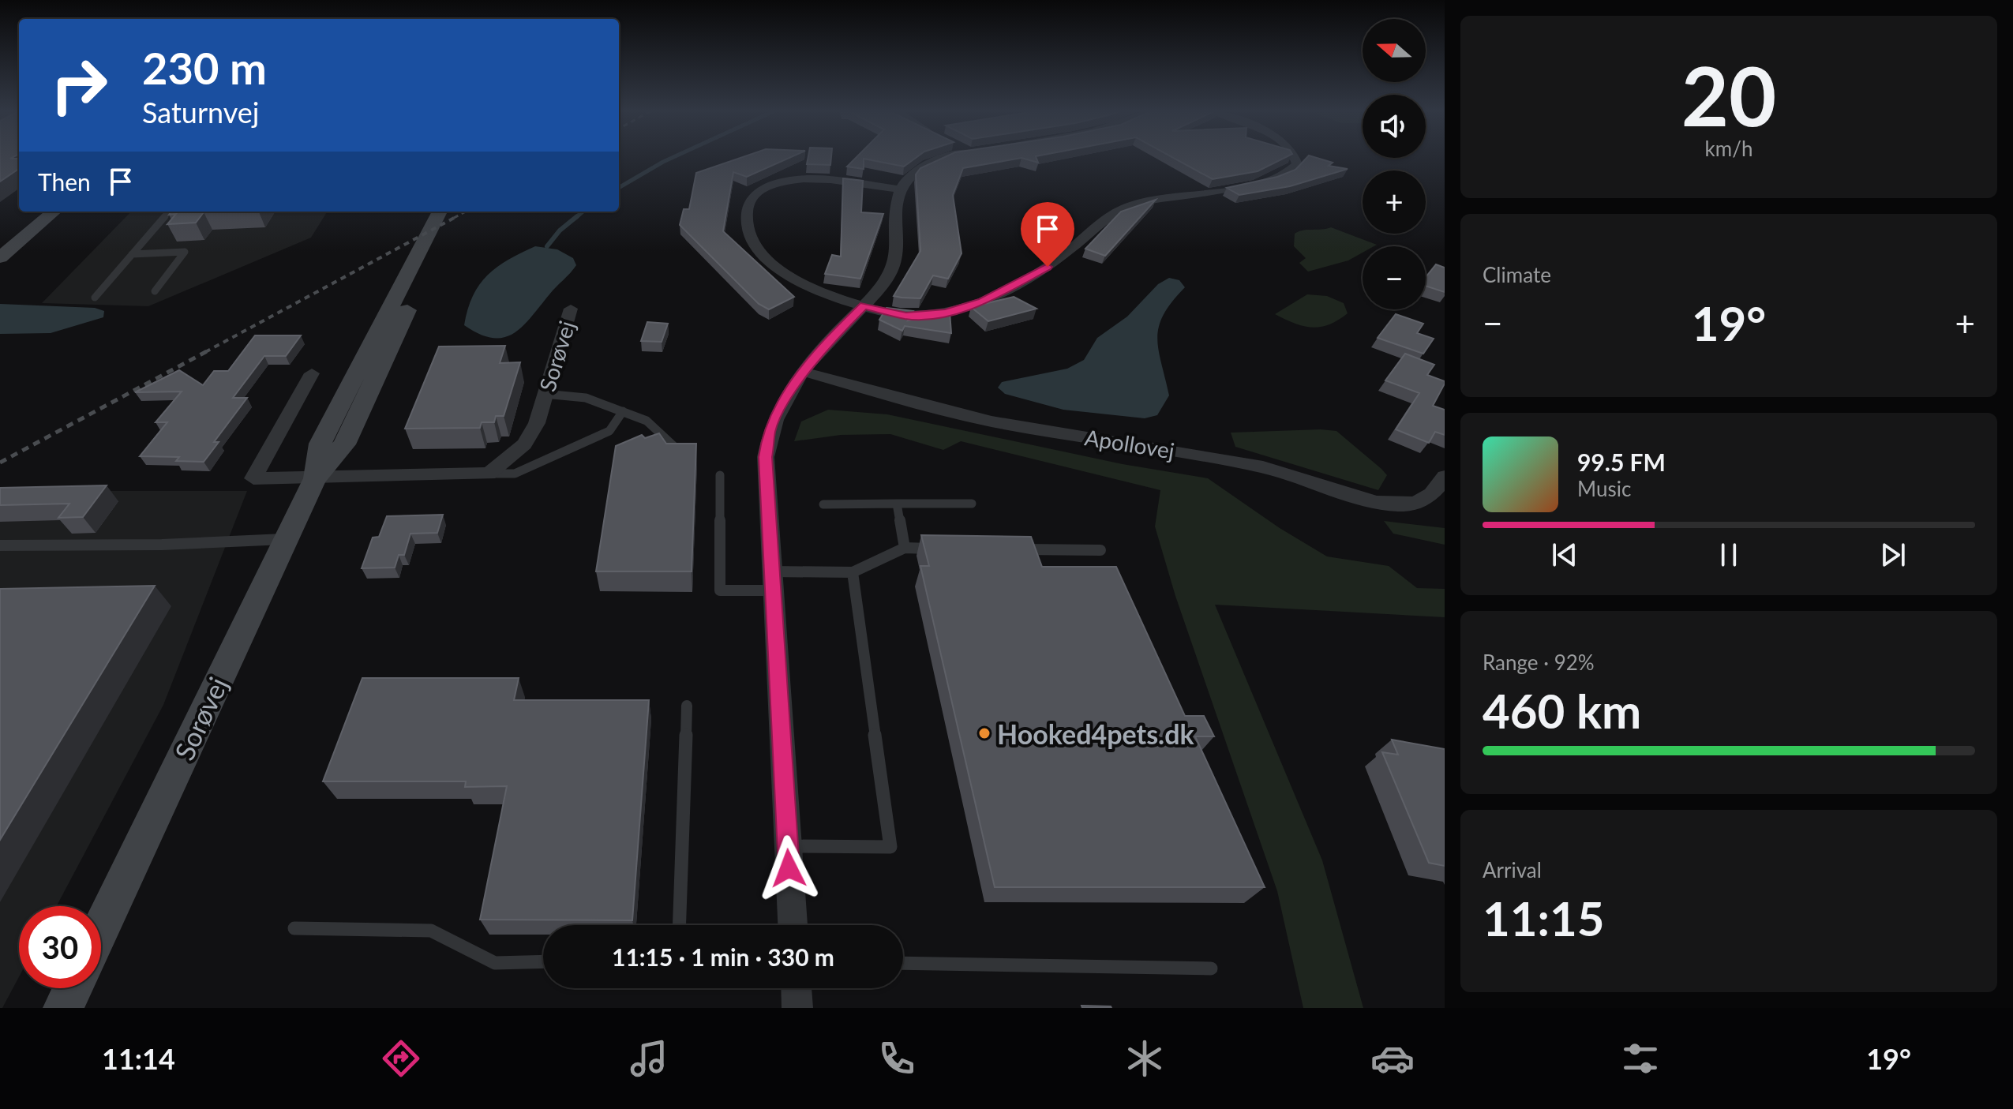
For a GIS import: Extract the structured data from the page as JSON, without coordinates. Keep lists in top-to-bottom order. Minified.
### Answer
{"streets":{"street":["Sorøvej","Apollovej"]},"places":["Hooked4pets.dk"],"north":"left","page":{"tile":[["20","km/h"],"Climate",["Range · 92%","460 km"],["Arrival","11:15"]],"map_buttons":["+","−"],"turn":["230 m","Saturnvej"],"then":"Then","heat":["−","19°","+"],"song":["99.5 FM","Music"],"limit":"30","trip":"11:15 · 1 min · 330 m","tabs":["11:14","19°"]}}
